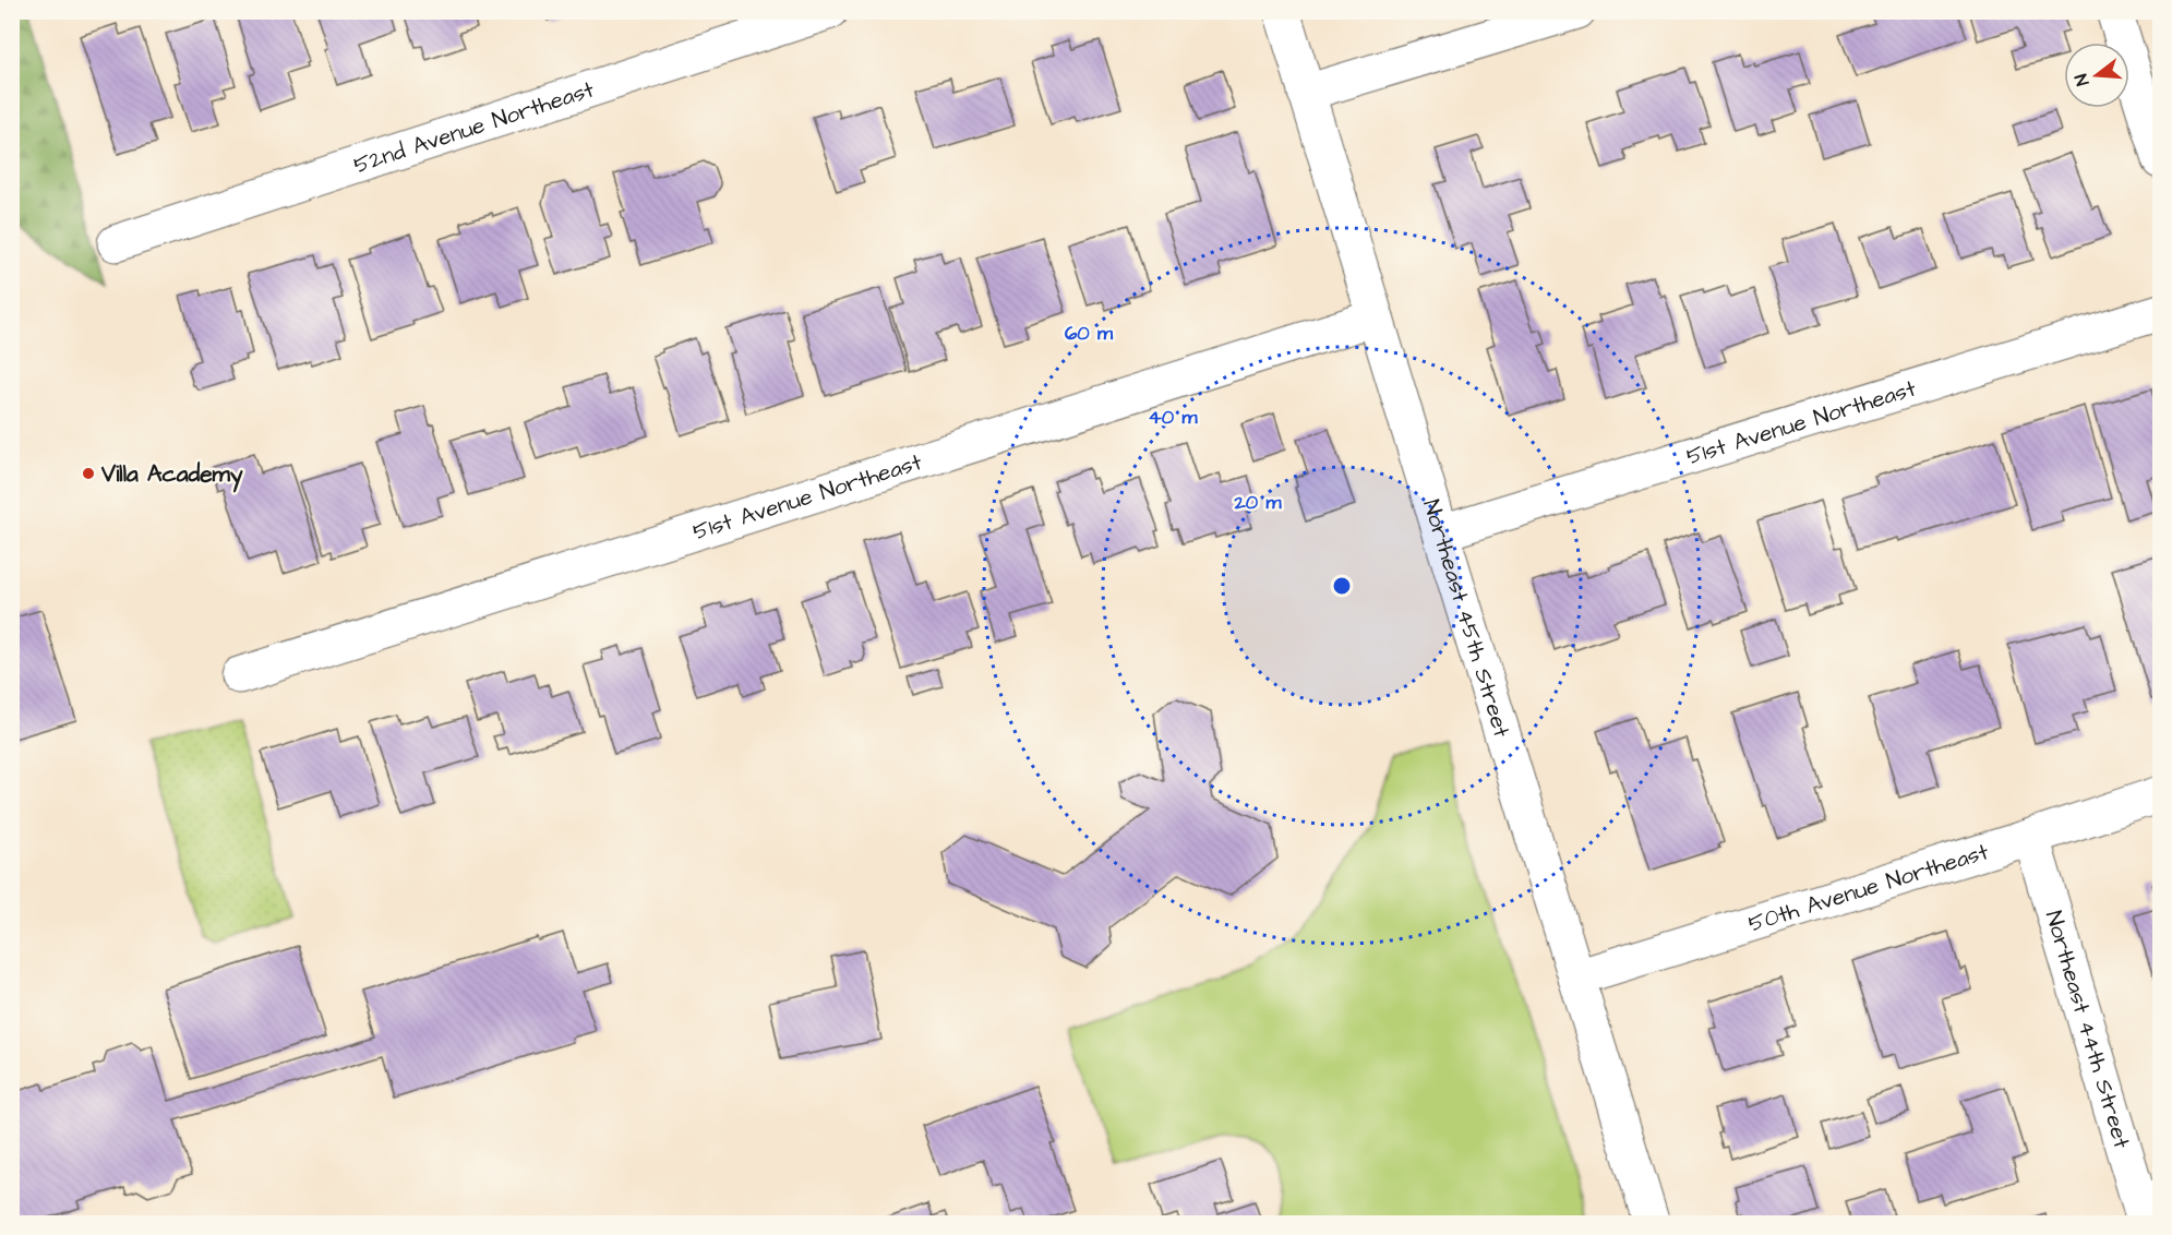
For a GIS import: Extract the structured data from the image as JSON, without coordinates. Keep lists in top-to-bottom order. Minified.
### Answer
{"streets":{"street":["52nd Avenue Northeast","51st Avenue Northeast","Northeast 45th Street","50th Avenue Northeast","Northeast 44th Street"]},"crossings":[["51st Avenue Northeast","Northeast 45th Street"],["Northeast 45th Street","50th Avenue Northeast"],["50th Avenue Northeast","Northeast 44th Street"]],"places":["Villa Academy"],"north":"left","rings":["60 m","40 m","20 m"]}
